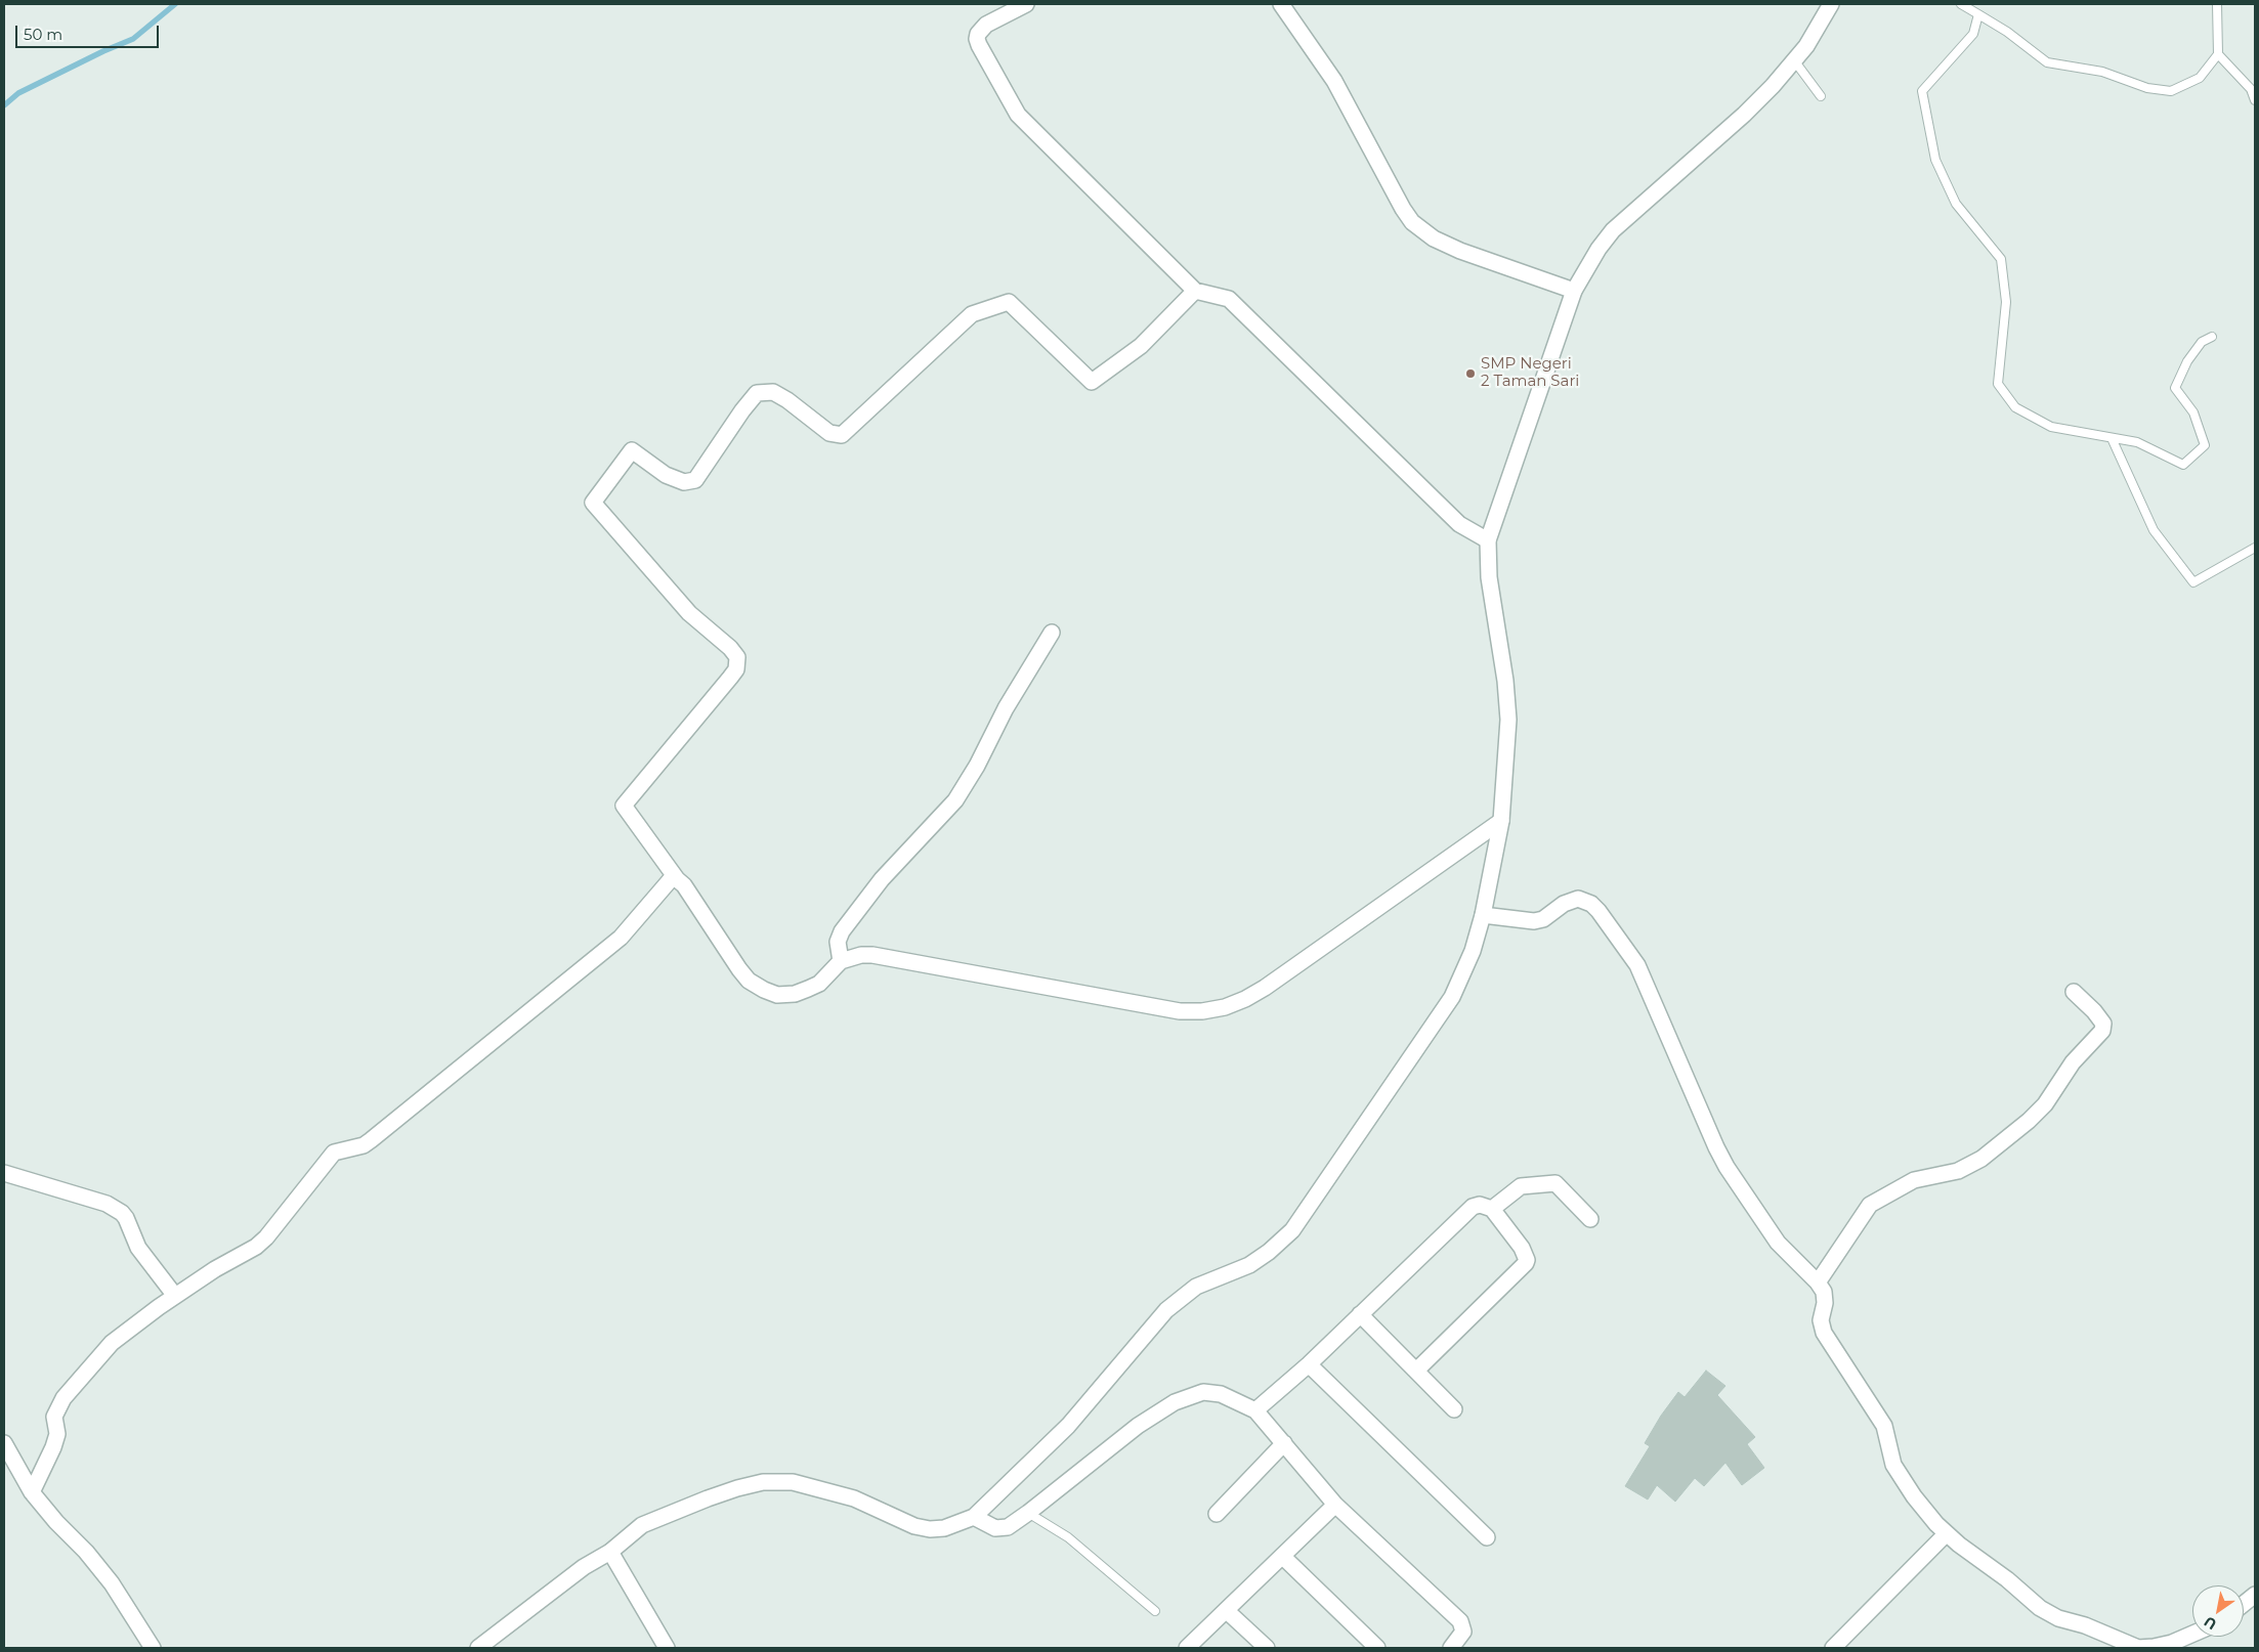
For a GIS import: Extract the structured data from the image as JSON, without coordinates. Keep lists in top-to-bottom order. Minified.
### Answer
{"places":["SMP Negeri 2 Taman Sari"],"scale_bar":"50 m","north":"bottom left"}
